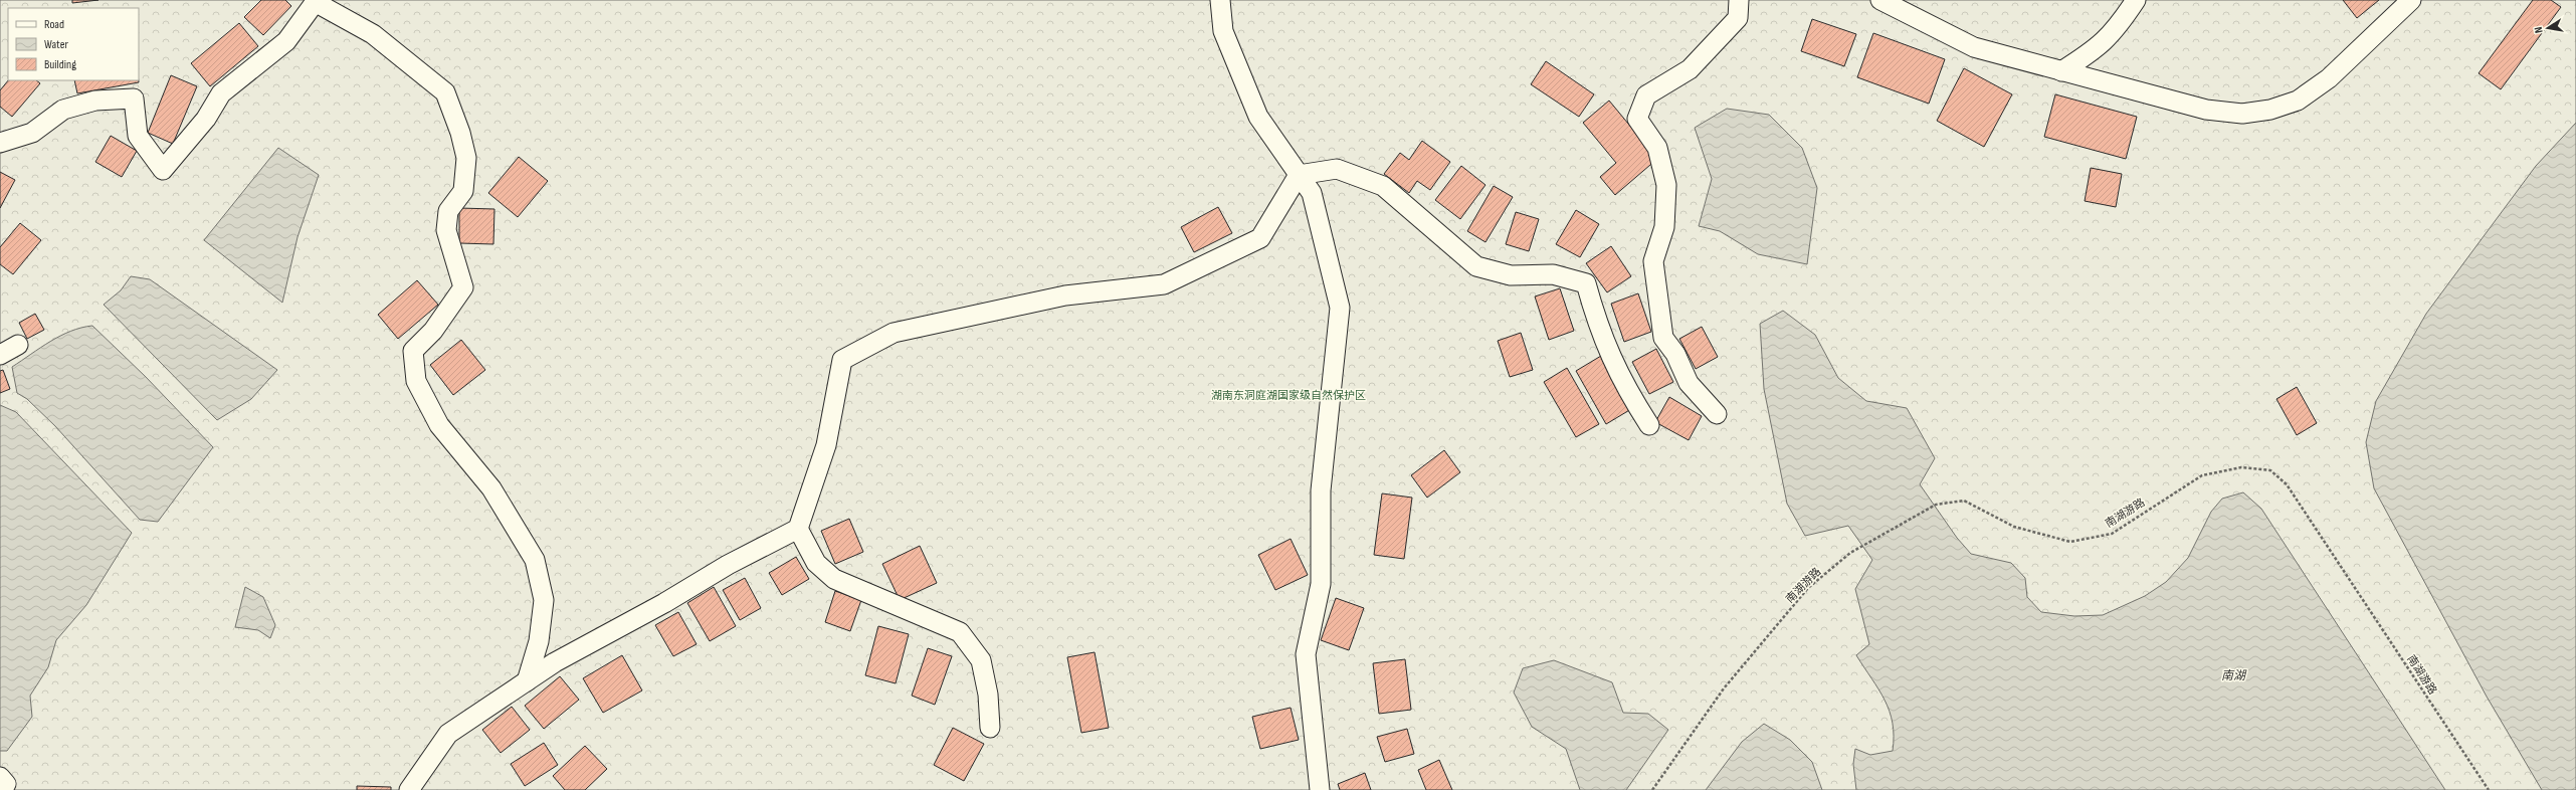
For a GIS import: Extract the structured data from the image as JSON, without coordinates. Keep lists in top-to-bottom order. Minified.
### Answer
{"streets":{"path":["南湖游路"]},"water":["南湖"],"parks":["湖南东洞庭湖国家级自然保护区"],"legend":["Road","Water","Building"],"north":"left"}
